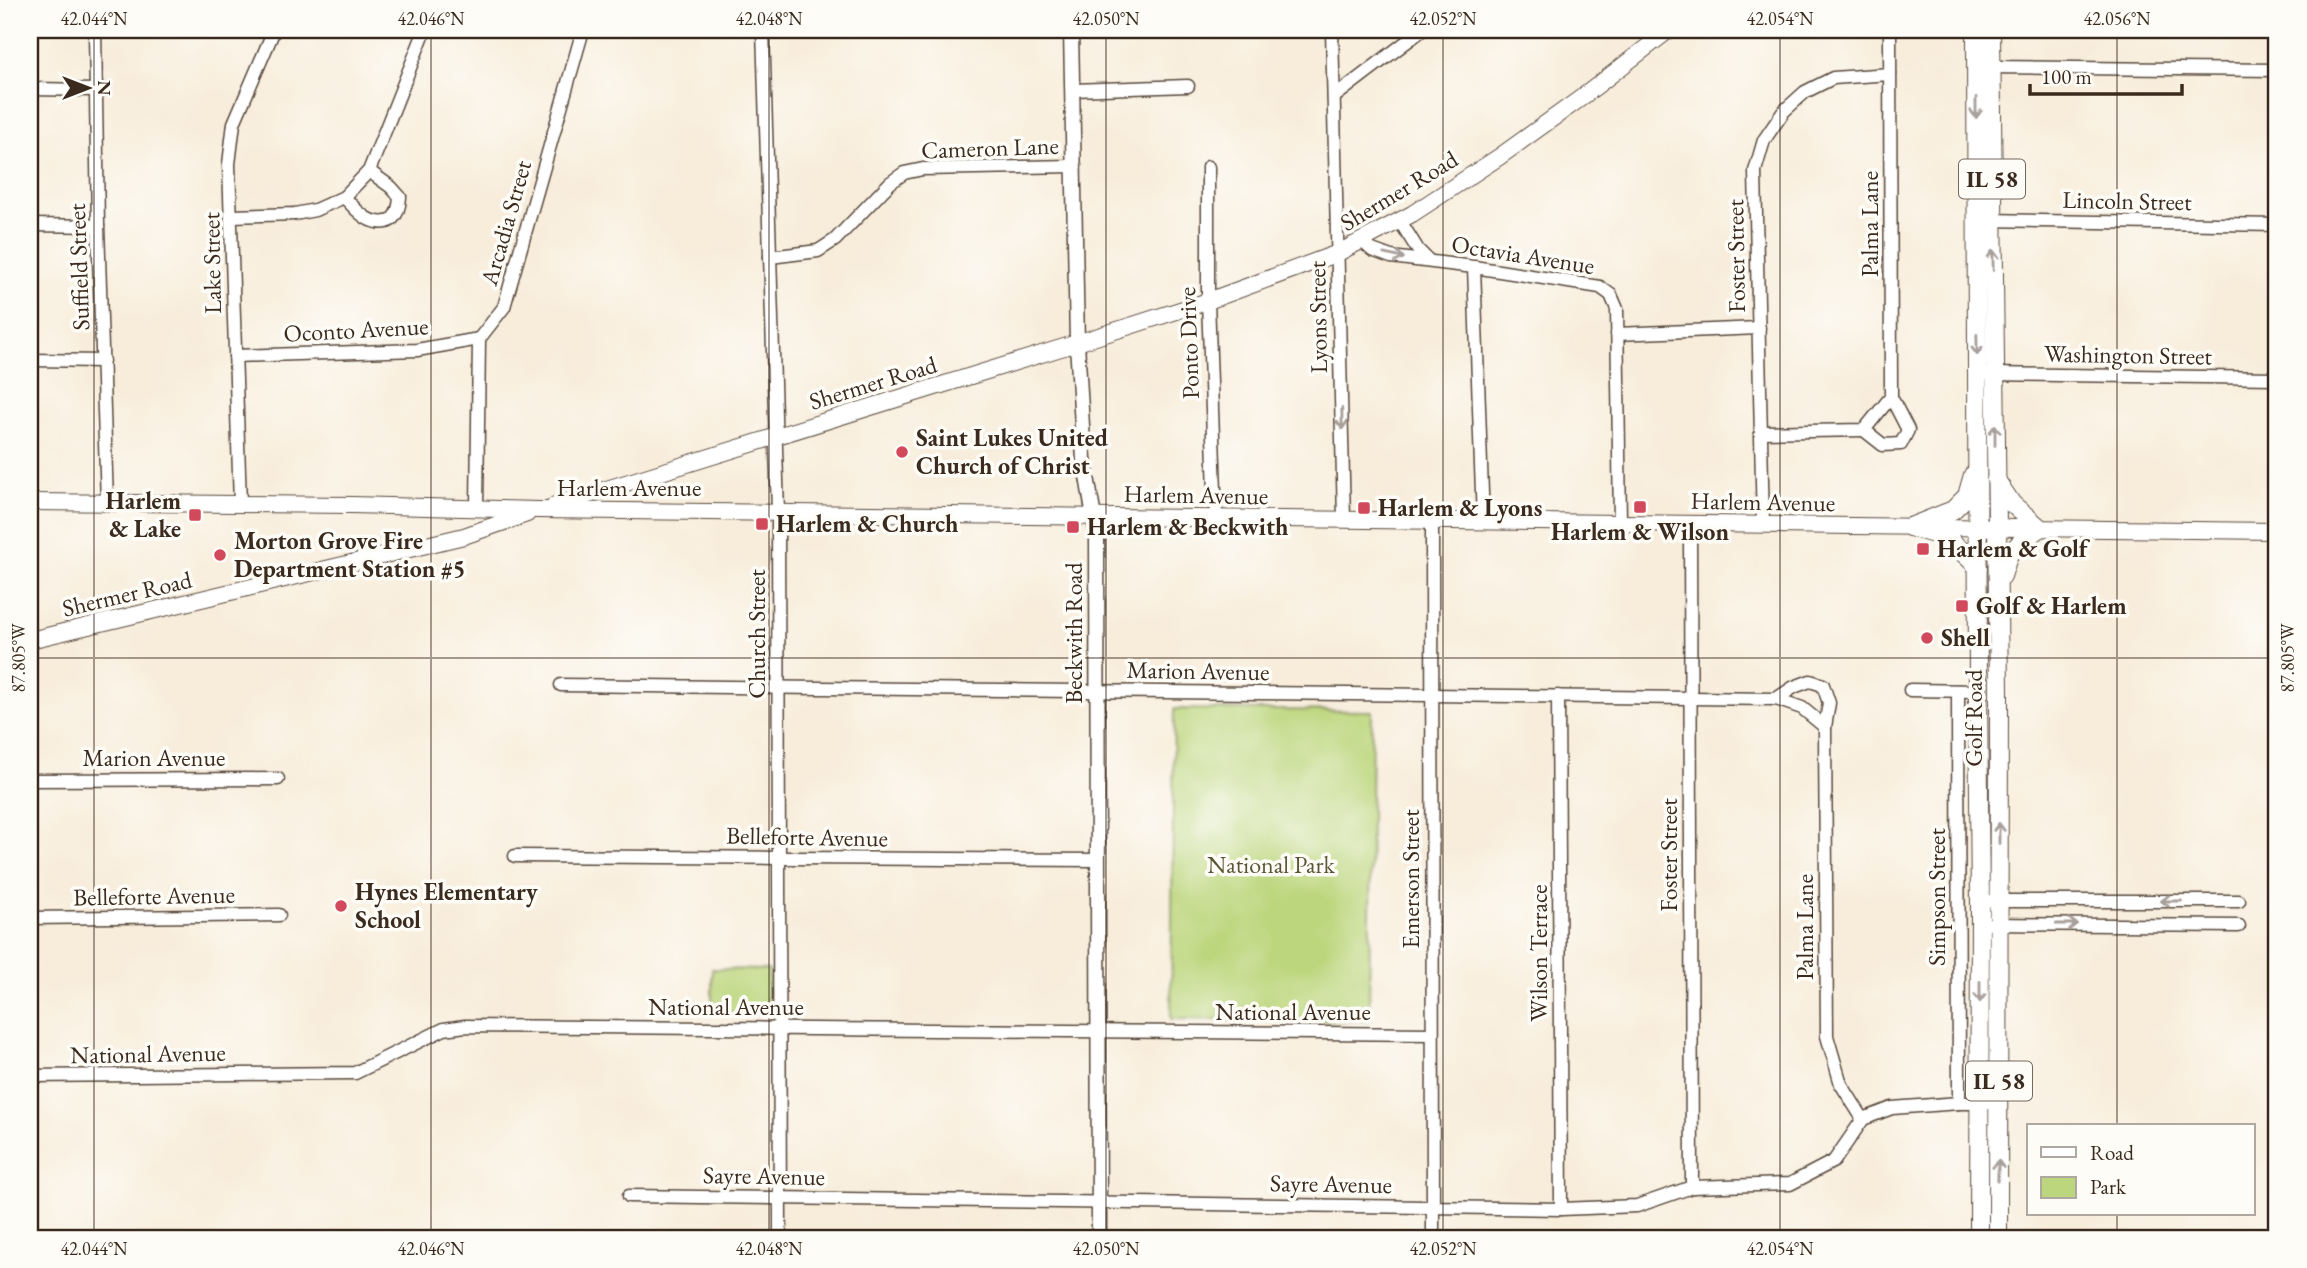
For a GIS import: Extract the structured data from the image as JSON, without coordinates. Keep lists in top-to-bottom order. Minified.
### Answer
{"streets":{"main road":["IL 58","Shermer Road","Harlem Avenue","Golf Road"],"street":["Cameron Lane","Lincoln Street","Arcadia Street","Palma Lane","Octavia Avenue","Foster Street","Lake Street","Suffield Street","Lyons Street","Oconto Avenue","Ponto Drive","Washington Street","Beckwith Road","Church Street","Marion Avenue","Belleforte Avenue","Emerson Street","Simpson Street","Wilson Terrace","National Avenue","Sayre Avenue"]},"crossings":[["Cameron Lane","Beckwith Road"],["Cameron Lane","Church Street"],["Shermer Road","Octavia Avenue"],["Shermer Road","Lyons Street"],["Shermer Road","Ponto Drive"],["Shermer Road","Harlem Avenue"],["Shermer Road","Beckwith Road"],["Shermer Road","Church Street"],["Lincoln Street","Golf Road"],["Arcadia Street","Oconto Avenue"],["Palma Lane","Foster Street"],["Palma Lane","Marion Avenue"],["Palma Lane","Sayre Avenue"],["Foster Street","Harlem Avenue"],["Foster Street","Marion Avenue"],["Foster Street","Sayre Avenue"],["Lake Street","Oconto Avenue"],["Lake Street","Harlem Avenue"],["Suffield Street","Harlem Avenue"],["Lyons Street","Harlem Avenue"],["Ponto Drive","Harlem Avenue"],["Washington Street","Golf Road"],["Harlem Avenue","Beckwith Road"],["Harlem Avenue","Church Street"],["Harlem Avenue","Golf Road"],["Harlem Avenue","Emerson Street"],["Beckwith Road","Marion Avenue"],["Beckwith Road","Belleforte Avenue"],["Beckwith Road","National Avenue"],["Beckwith Road","Sayre Avenue"],["Church Street","Marion Avenue"],["Church Street","Belleforte Avenue"],["Church Street","National Avenue"],["Church Street","Sayre Avenue"],["Marion Avenue","Emerson Street"],["Marion Avenue","Wilson Terrace"],["Emerson Street","National Avenue"],["Emerson Street","Sayre Avenue"],["Wilson Terrace","Sayre Avenue"]],"one_way":["Lyons Street"],"parks":["National Park"],"places":{"other":["Saint Lukes United Church of Christ","Morton Grove Fire Department Station #5","Shell","Hynes Elementary School"],"transit":["Harlem & Wilson","Harlem & Lyons","Harlem & Lake","Harlem & Church","Harlem & Beckwith","Harlem & Golf","Golf & Harlem"]},"legend":["Road","Park"],"scale_bar":"100 m","north":"right","coordinates":["42.044°N","42.046°N","42.048°N","42.050°N","42.052°N","42.054°N","42.056°N","87.805°W"]}
